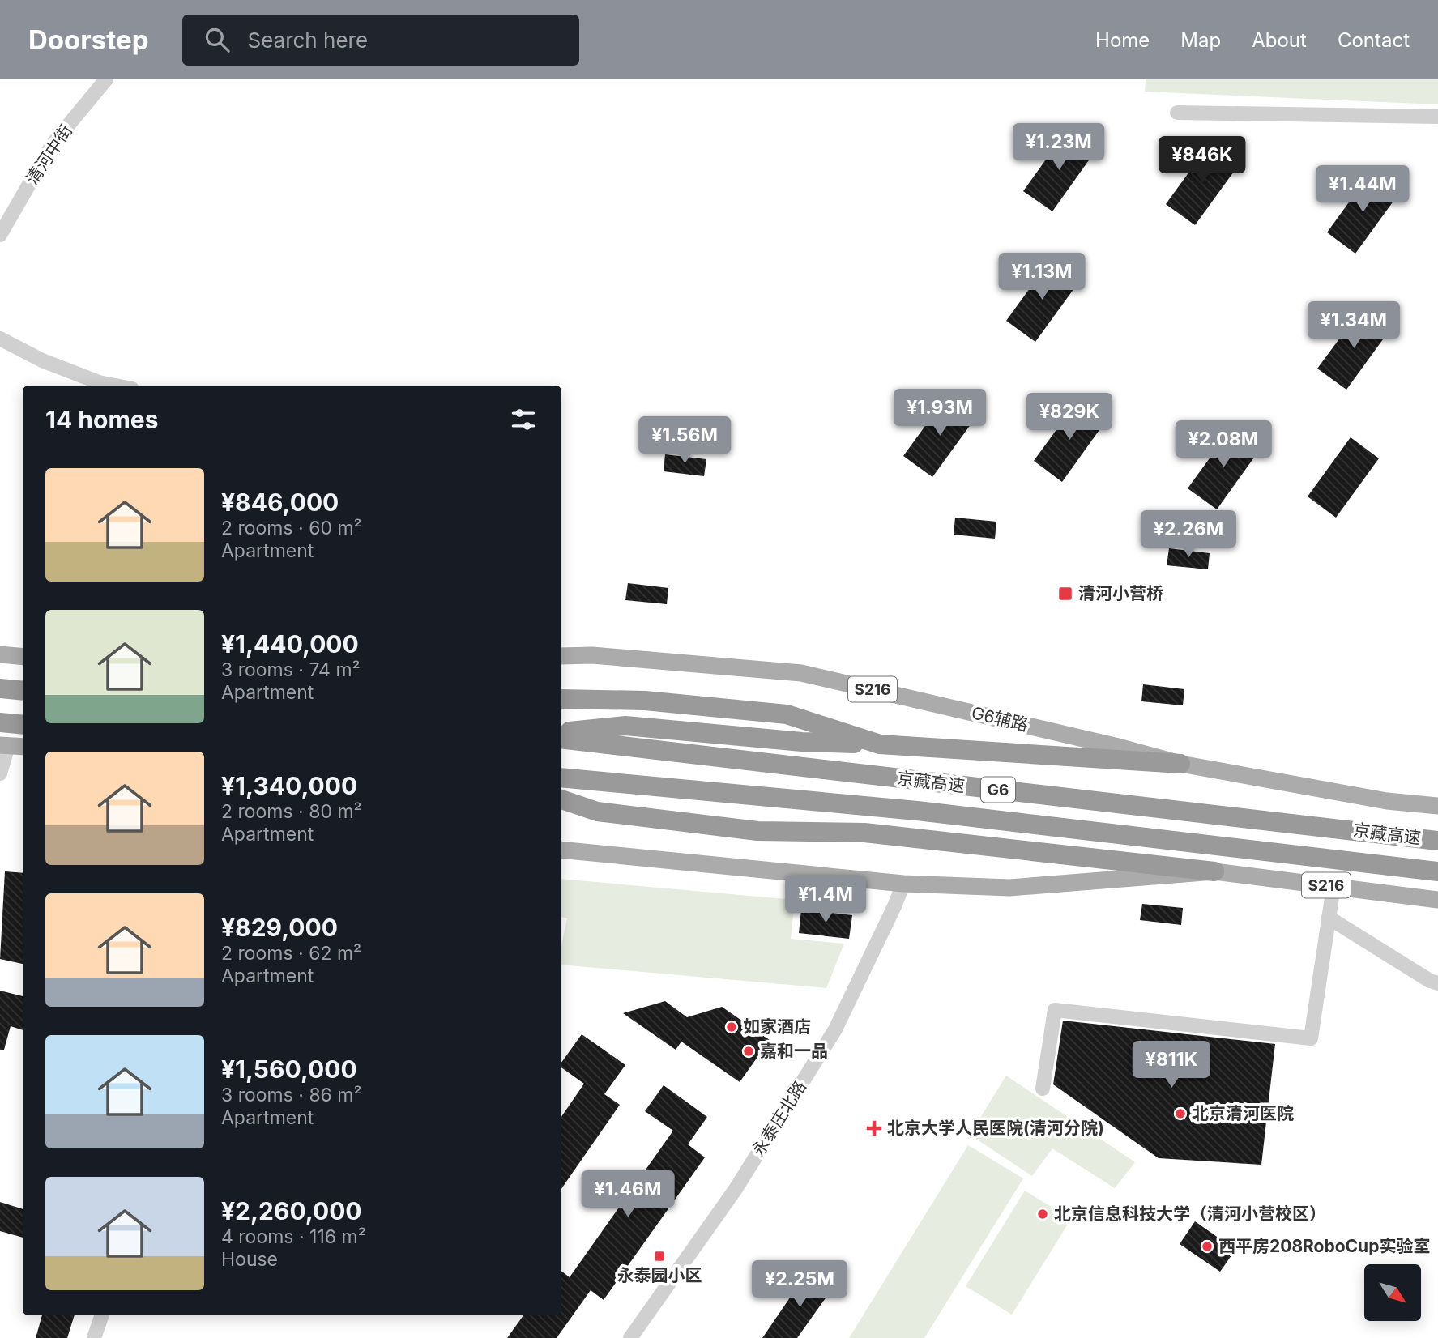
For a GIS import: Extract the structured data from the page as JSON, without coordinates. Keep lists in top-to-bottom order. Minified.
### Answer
{"streets":{"highway":["京藏高速","G6"],"main road":["S216","G6辅路"],"street":["清河中街","永泰庄北路"]},"crossings":[["S216","永泰庄北路"]],"places":{"transit":["清河小营桥","永泰园小区"],"other":["如家酒店","嘉和一品","北京清河医院","北京信息科技大学（清河小营校区）","西平房208RoboCup实验室"],"health":["北京大学人民医院(清河分院)"]},"north":"bottom right","page":{"header":"Doorstep","search":"Search here","nav":["Home","Map","About","Contact"],"price":["¥1.23M","¥846K","¥1.44M","¥1.13M","¥1.34M","¥1.93M","¥829K","¥1.56M","¥2.08M","¥2.26M","¥1.4M","¥811K","¥1.46M","¥2.25M"],"heading":"14 homes","list":[{"name":"¥846,000","note":"2 rooms · 60 m² · Apartment"},{"name":"¥1,440,000","note":"3 rooms · 74 m² · Apartment"},{"name":"¥1,340,000","note":"2 rooms · 80 m² · Apartment"},{"name":"¥829,000","note":"2 rooms · 62 m² · Apartment"},{"name":"¥1,560,000","note":"3 rooms · 86 m² · Apartment"},{"name":"¥2,260,000","note":"4 rooms · 116 m² · House"}]}}
